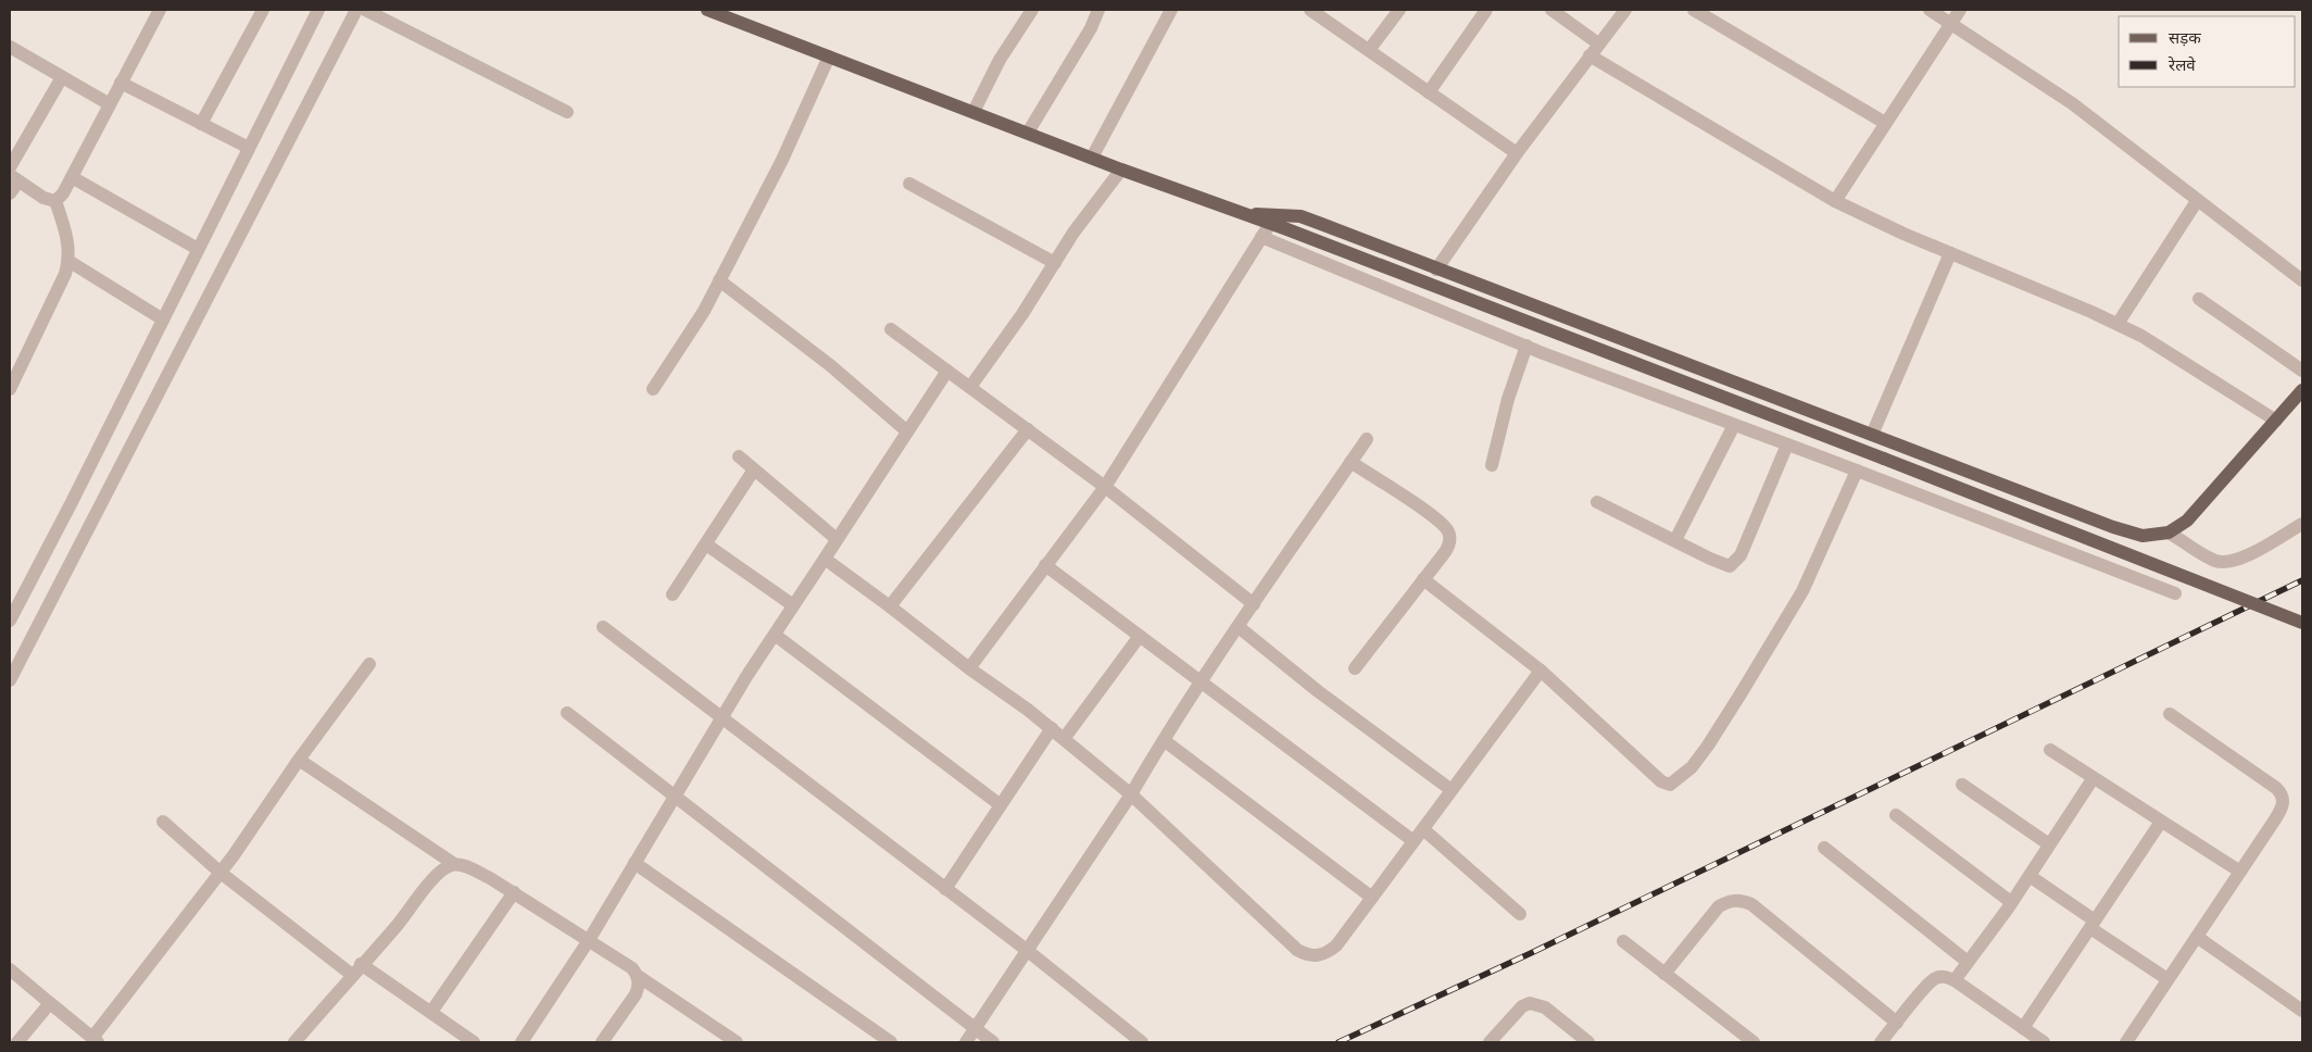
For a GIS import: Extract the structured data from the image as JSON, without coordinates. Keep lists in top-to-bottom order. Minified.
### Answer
{"legend":["सड़क","रेलवे"]}
